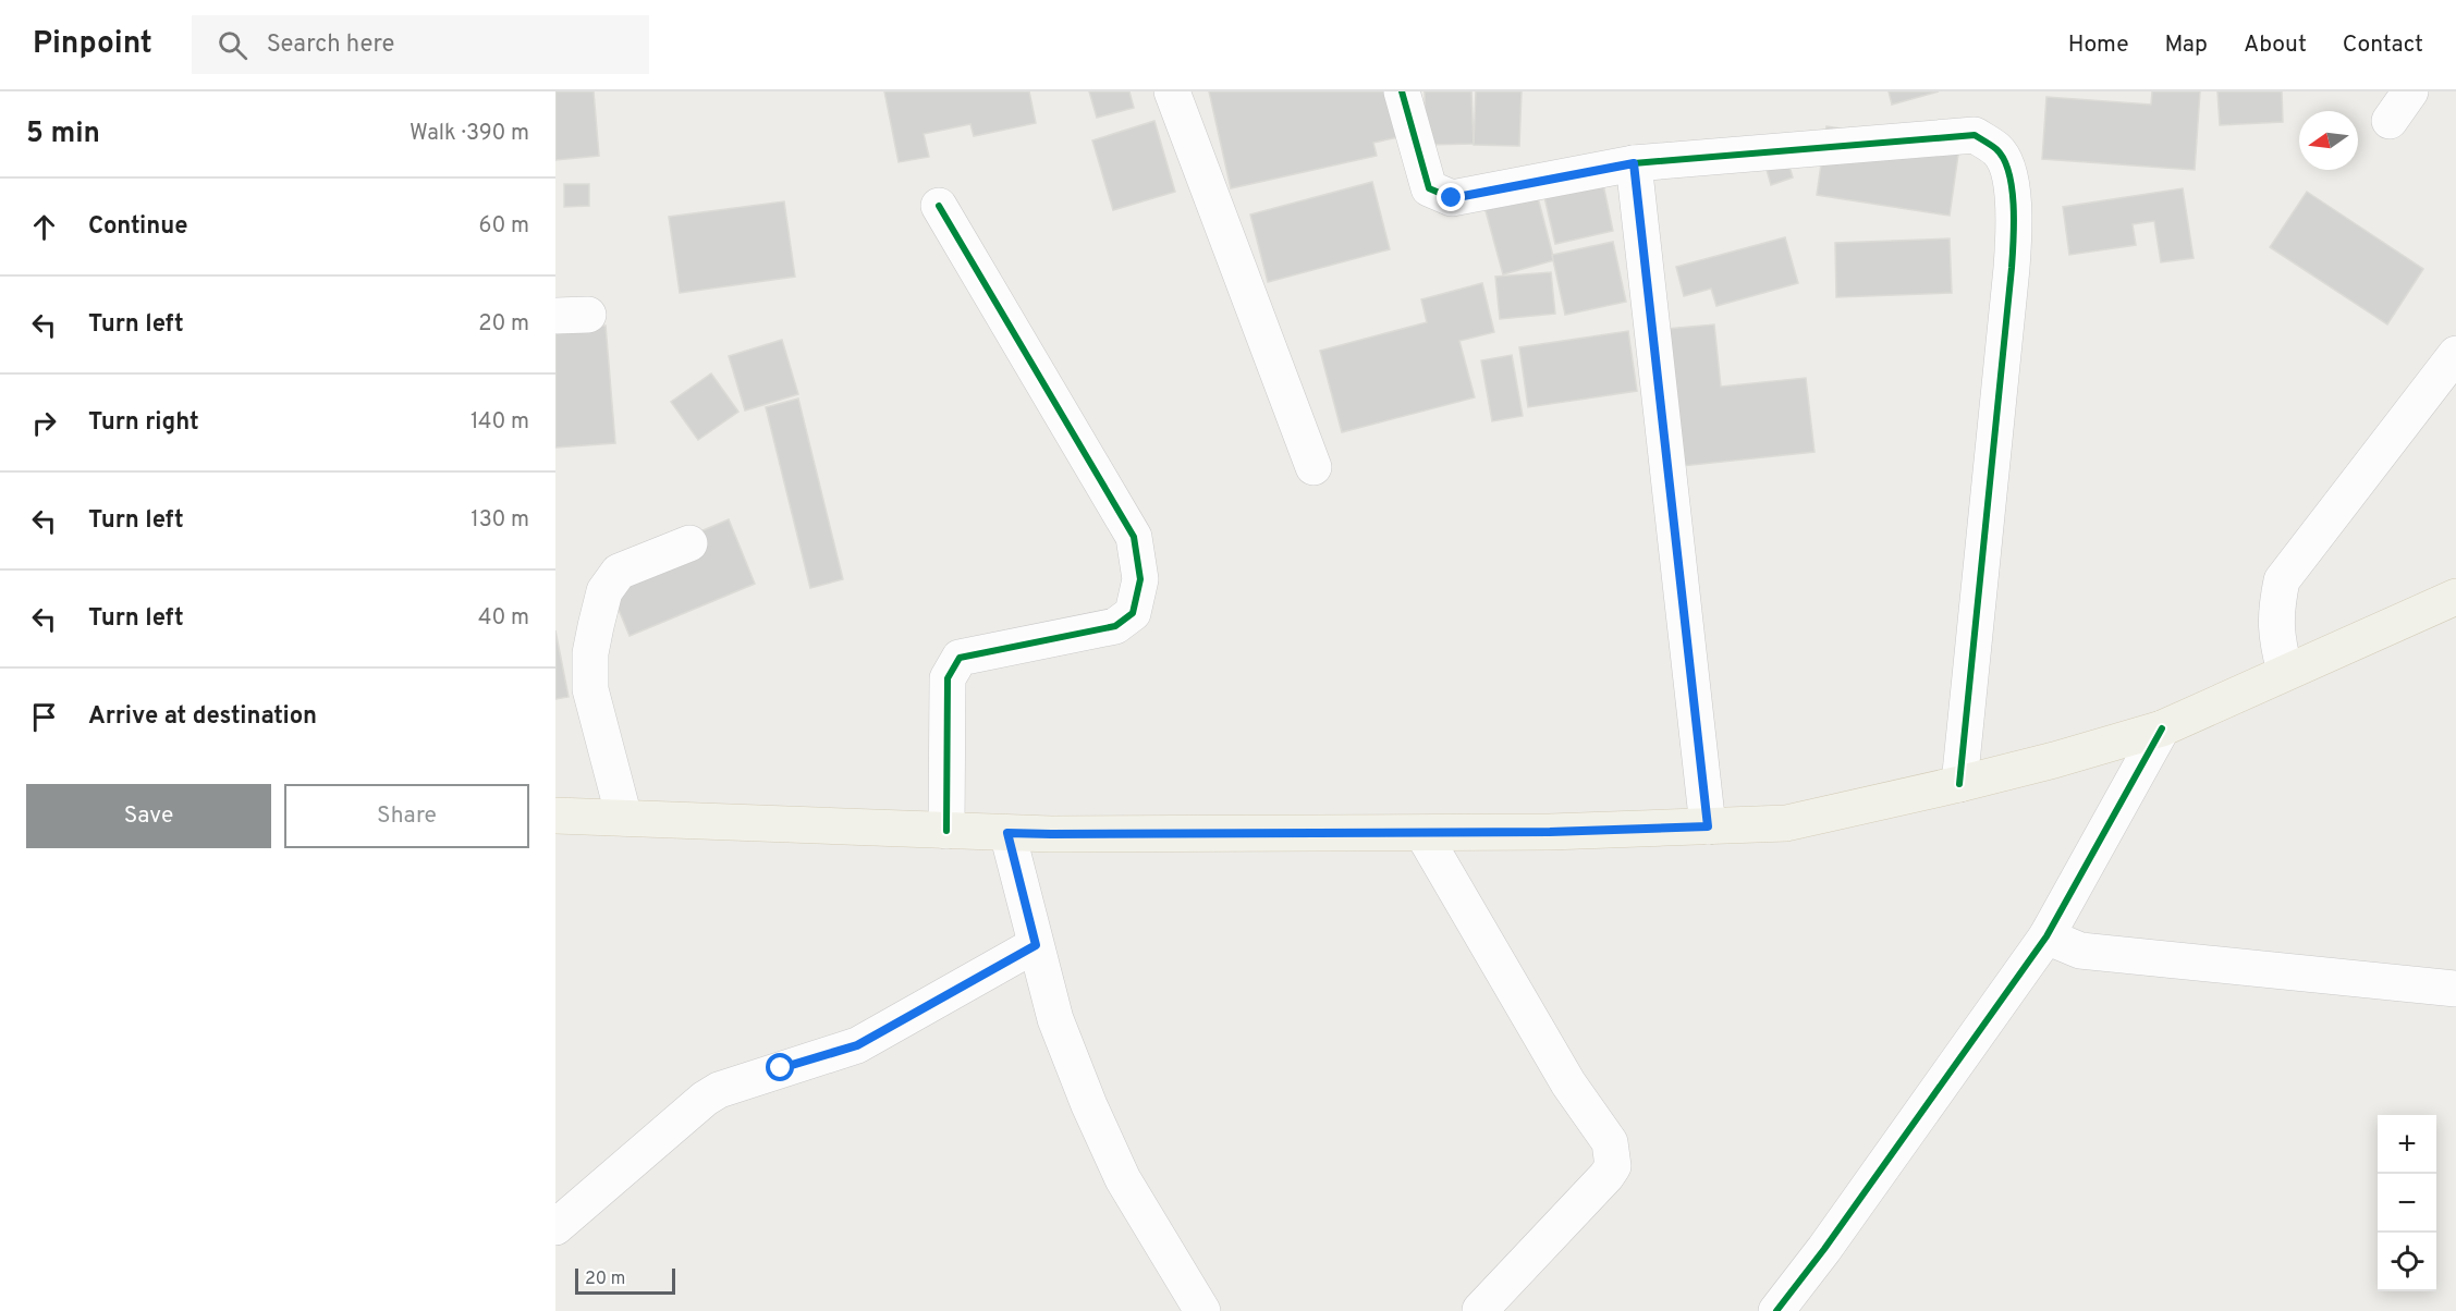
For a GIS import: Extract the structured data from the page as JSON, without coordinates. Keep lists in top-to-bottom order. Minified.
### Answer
{"scale_bar":"20 m","north":"left","page":{"header":"Pinpoint","search":"Search here","nav":["Home","Map","About","Contact"],"heading":["5 min","Walk · 390 m"],"list":[["Continue","60 m"],["Turn left","20 m"],["Turn right","140 m"],["Turn left","130 m"],["Turn left","40 m"],"Arrive at destination"],"buttons":["Save","Share"],"map_buttons":["+","−"],"scale":"20 m"}}
